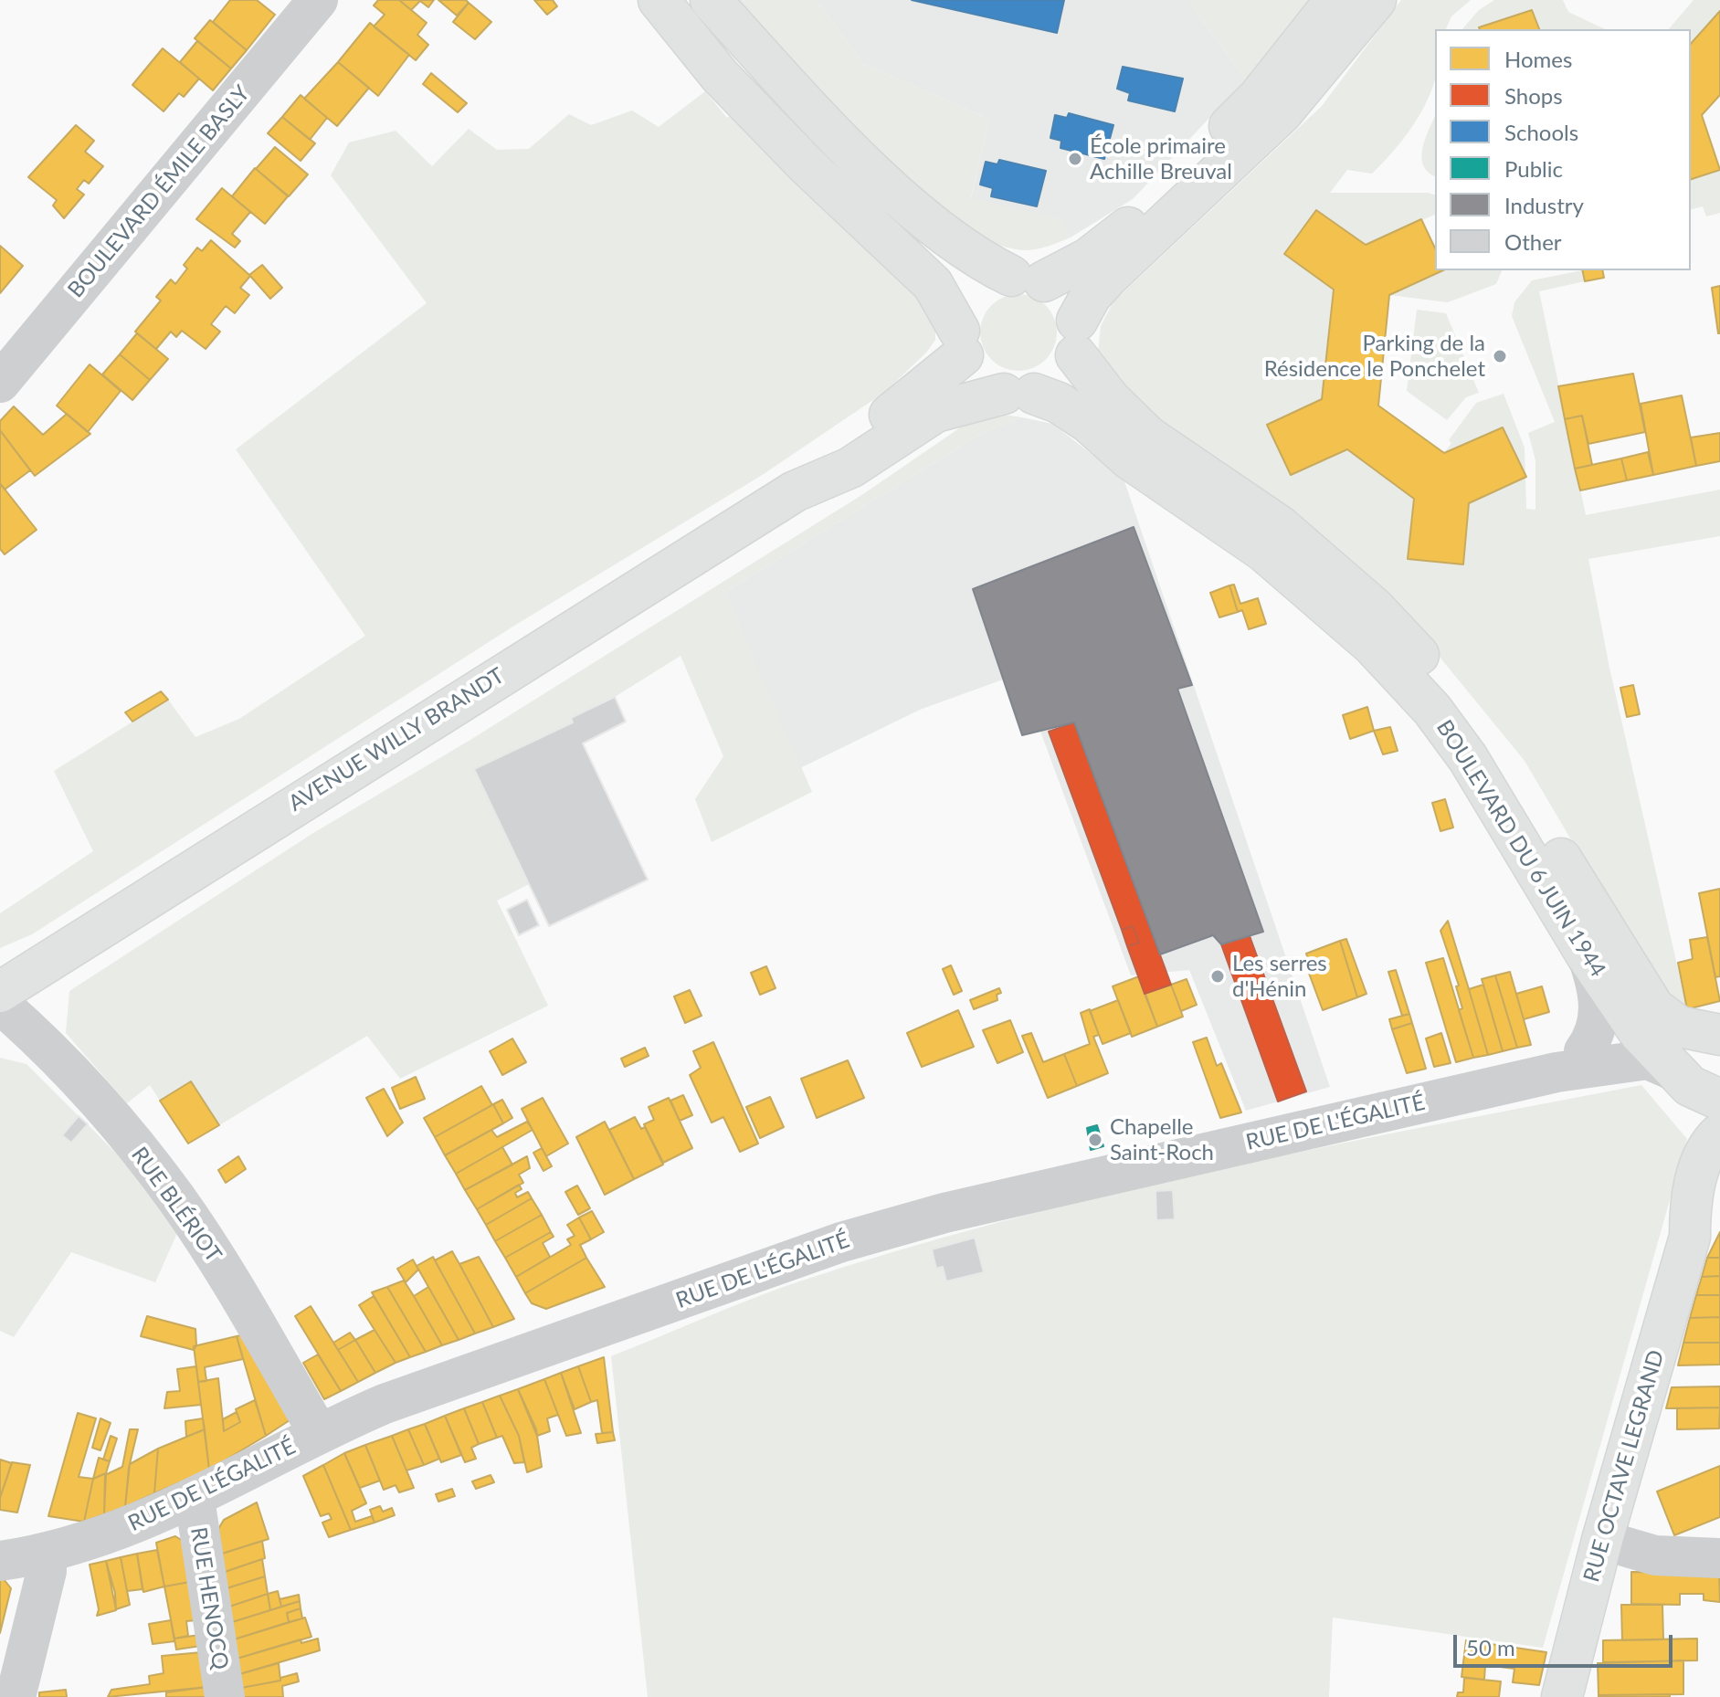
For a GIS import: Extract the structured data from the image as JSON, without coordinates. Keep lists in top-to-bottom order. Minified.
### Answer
{"streets":{"main road":["AVENUE WILLY BRANDT","BOULEVARD DU 6 JUIN 1944","RUE OCTAVE LEGRAND"],"street":["BOULEVARD ÉMILE BASLY","RUE DE L'ÉGALITÉ","RUE BLÉRIOT","RUE HENOCQ"]},"crossings":[["AVENUE WILLY BRANDT","BOULEVARD DU 6 JUIN 1944"],["BOULEVARD DU 6 JUIN 1944","RUE DE L'ÉGALITÉ"],["RUE DE L'ÉGALITÉ","RUE BLÉRIOT"],["RUE DE L'ÉGALITÉ","RUE HENOCQ"]],"places":["École primaire Achille Breuval","Parking de la Résidence le Ponchelet","Les serres d'Hénin","Chapelle Saint-Roch"],"legend":["Homes","Shops","Schools","Public","Industry","Other"],"scale_bar":"50 m"}
